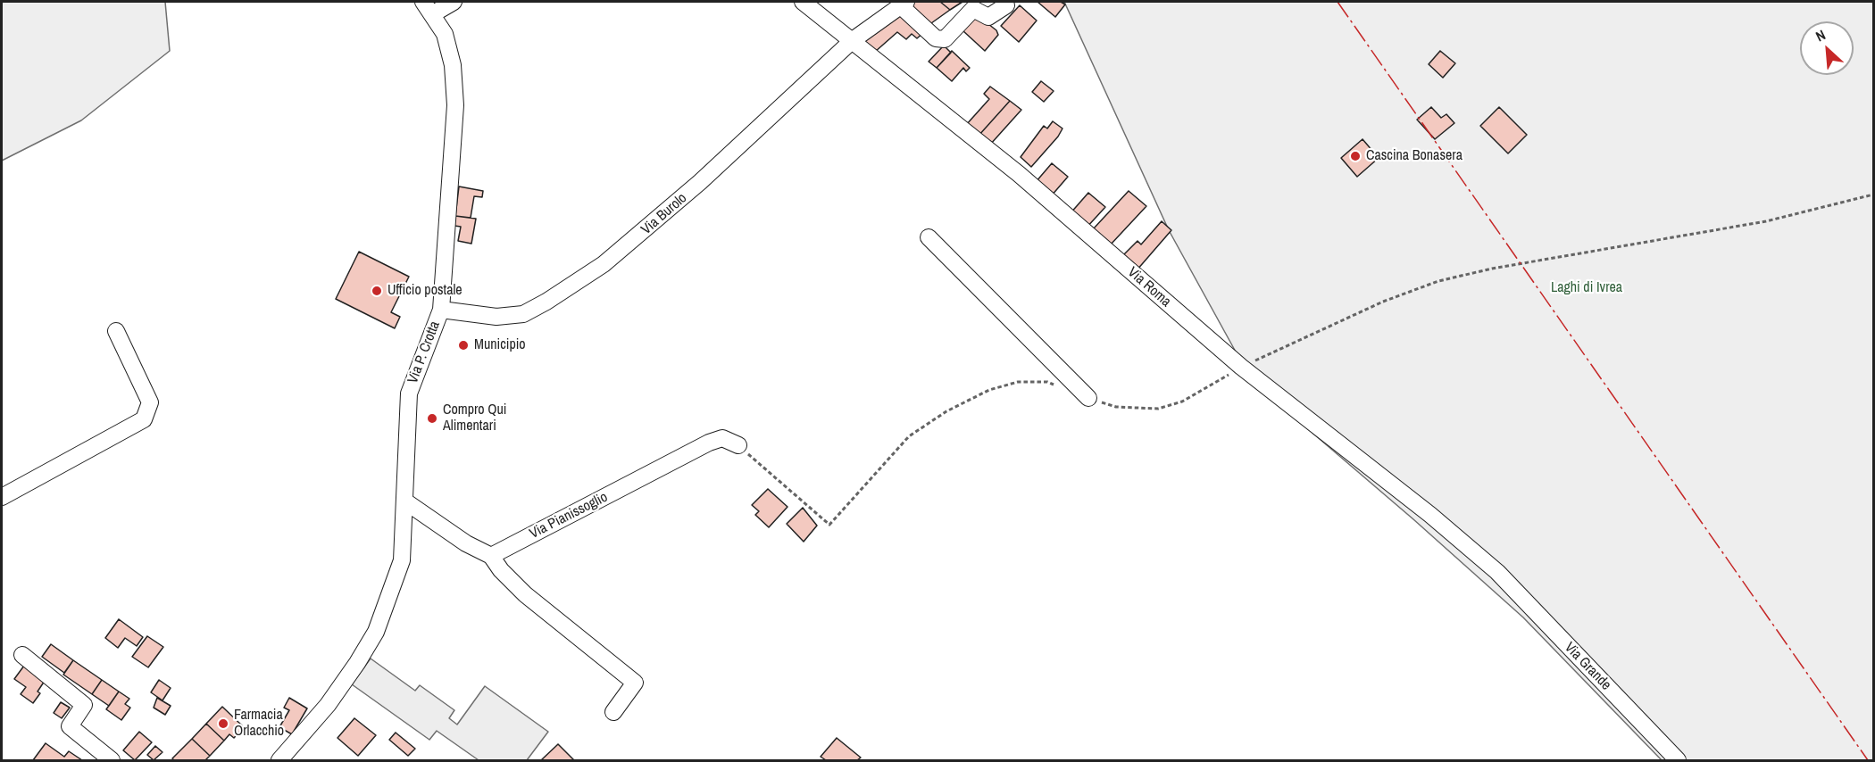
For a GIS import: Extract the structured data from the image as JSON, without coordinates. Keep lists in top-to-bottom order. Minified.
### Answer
{"streets":{"street":["Via Burolo","Via Roma","Via P. Crotta","Via Pianissoglio","Via Grande"]},"crossings":[["Via Burolo","Via Roma"],["Via Burolo","Via P. Crotta"],["Via Roma","Via Grande"]],"parks":["Laghi di Ivrea"],"places":["Cascina Bonasera","Ufficio postale","Municipio","Compro Qui Alimentari","Farmacia Orlacchio"],"north":"top left"}
